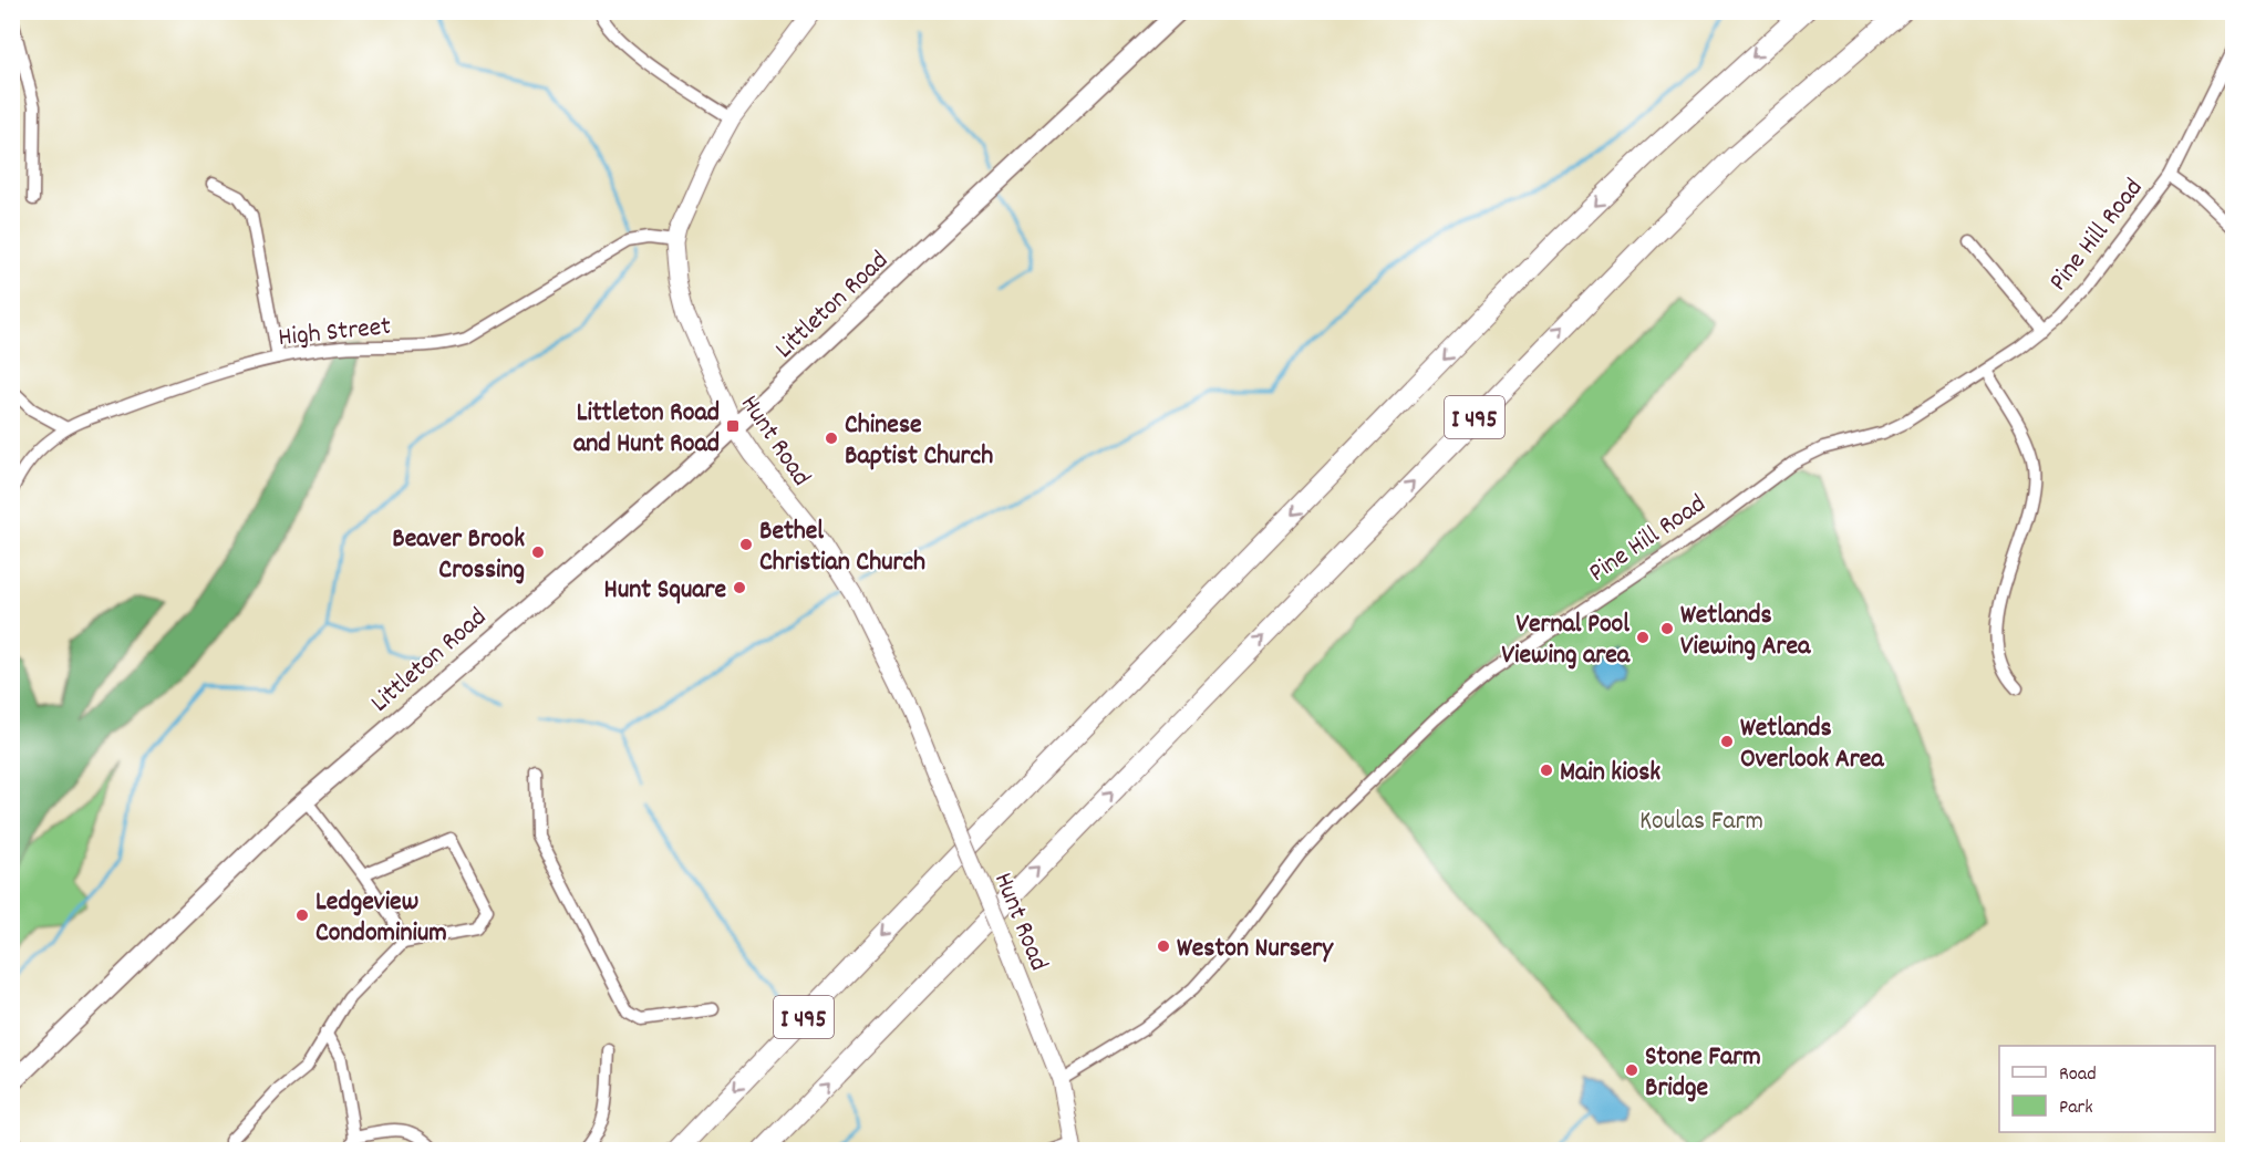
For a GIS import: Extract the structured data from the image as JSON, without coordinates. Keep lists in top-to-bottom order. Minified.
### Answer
{"streets":{"highway":["I 495"],"main road":["Littleton Road"],"street":["Pine Hill Road","High Street","Hunt Road"]},"crossings":[["Pine Hill Road","Hunt Road"],["Littleton Road","Hunt Road"],["High Street","Hunt Road"]],"parks":["Koulas Farm"],"places":{"transit":["Littleton Road and Hunt Road"],"other":["Chinese Baptist Church","Bethel Christian Church","Beaver Brook Crossing","Hunt Square","Wetlands Viewing Area","Vernal Pool Viewing area","Wetlands Overlook Area","Main kiosk","Ledgeview Condominium","Weston Nursery","Stone Farm Bridge"]},"legend":["Road","Park"]}
